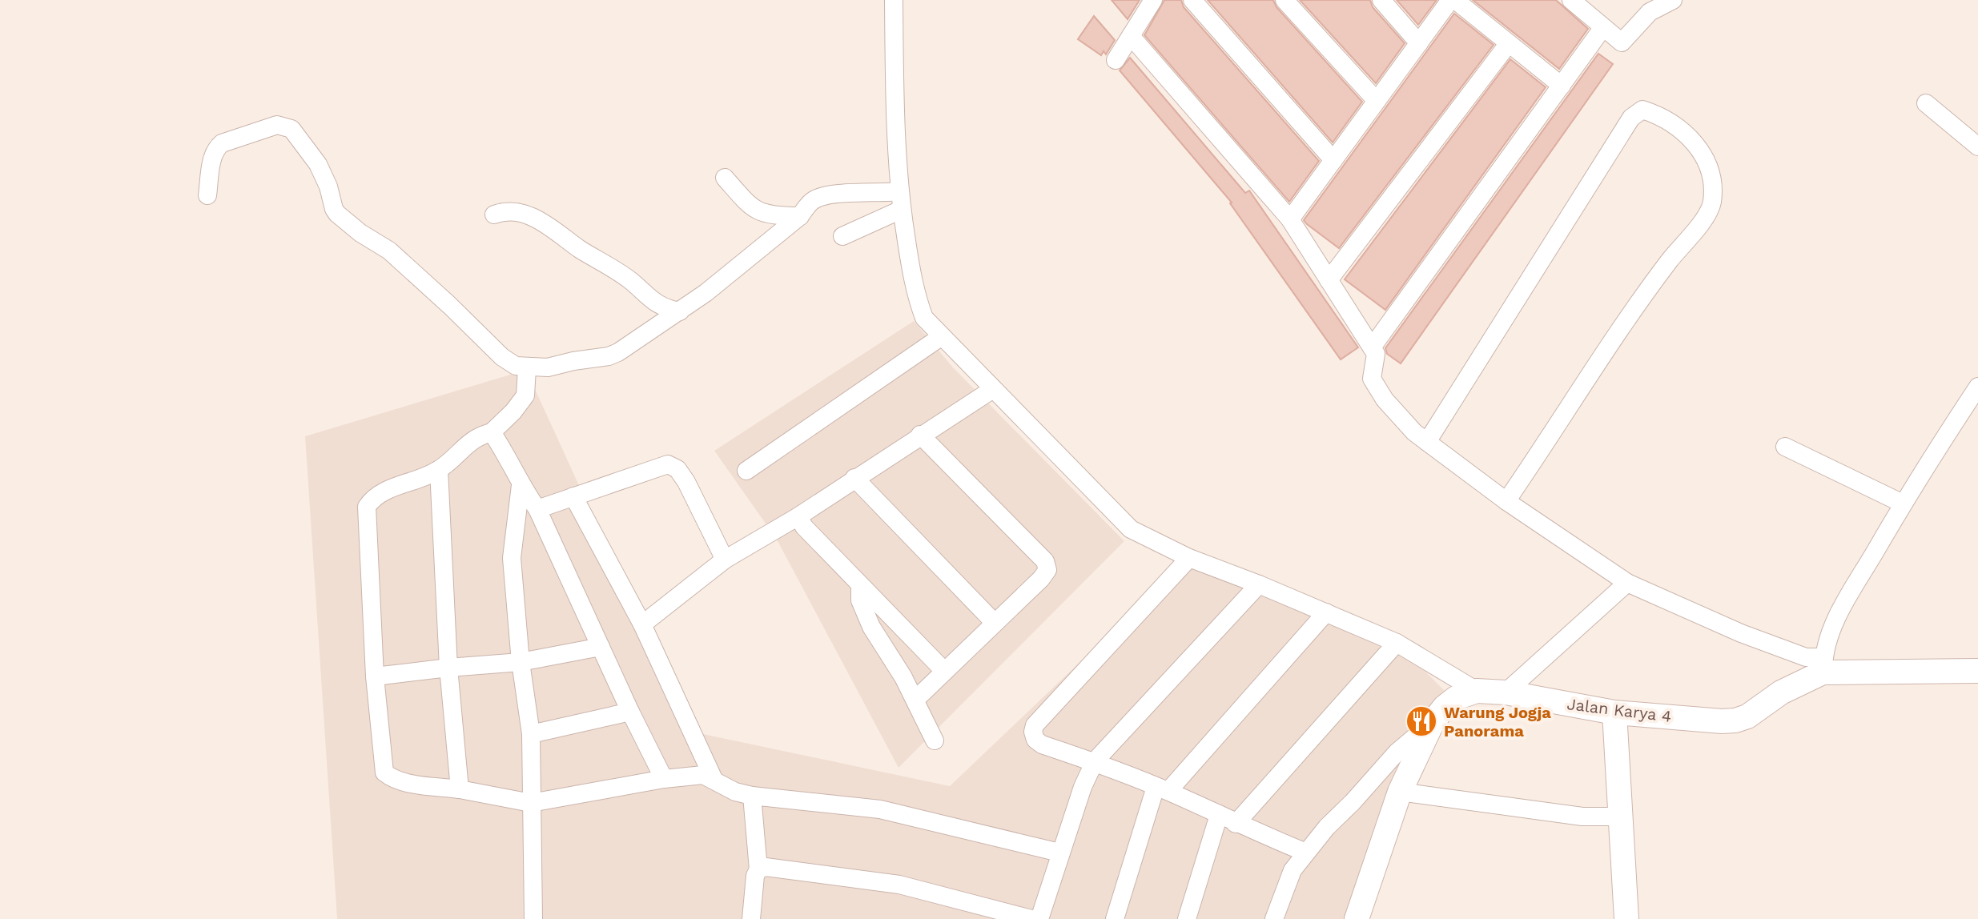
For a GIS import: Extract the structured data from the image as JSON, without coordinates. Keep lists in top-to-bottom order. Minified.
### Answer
{"streets":{"main road":["Jalan Karya 4"]},"places":{"restaurant":["Warung Jogja Panorama"]}}
